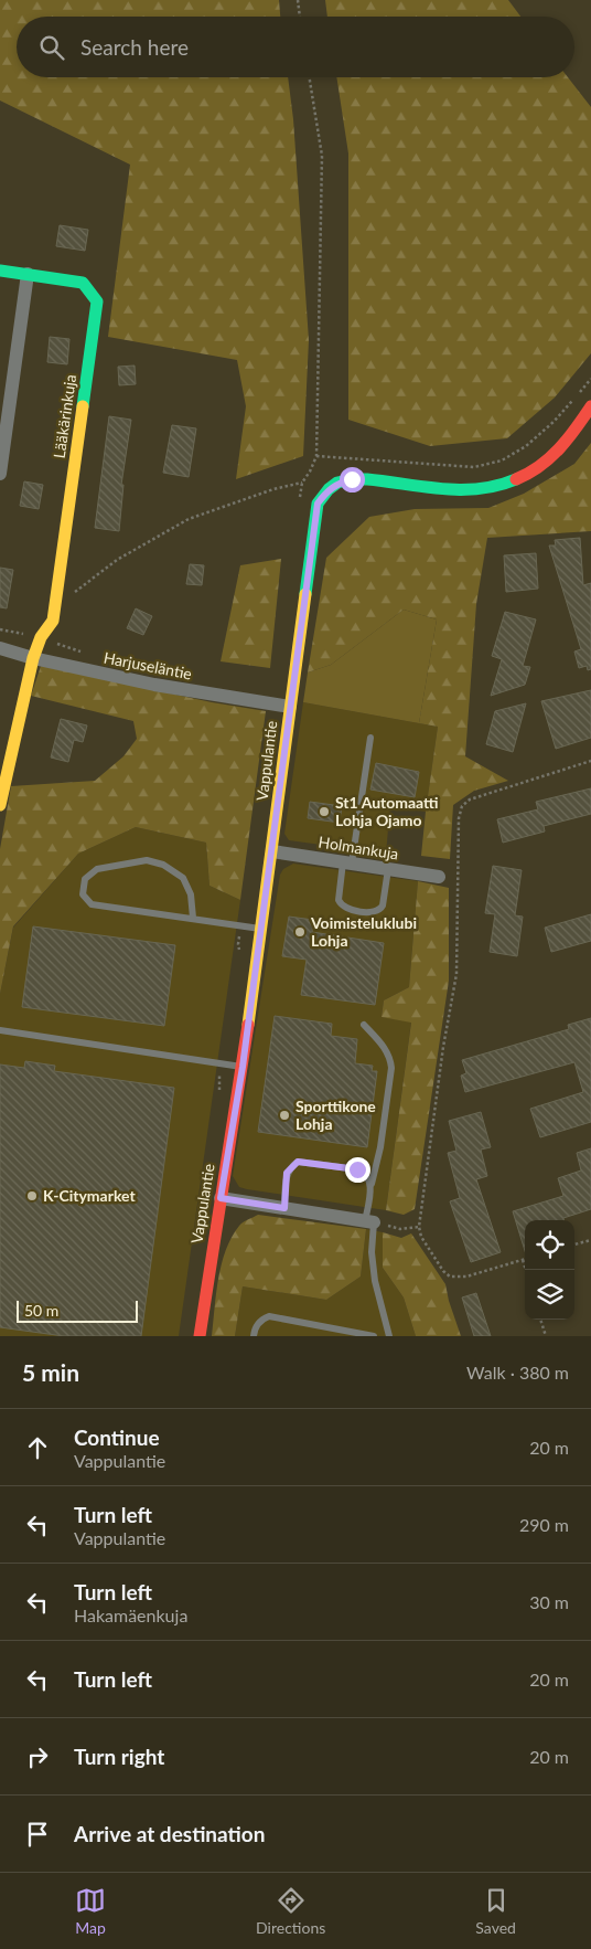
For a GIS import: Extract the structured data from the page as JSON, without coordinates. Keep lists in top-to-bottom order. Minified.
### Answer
{"streets":{"street":["Lääkärinkuja","Harjuseläntie","Vappulantie","Holmankuja"]},"crossings":[["Lääkärinkuja","Harjuseläntie"],["Harjuseläntie","Vappulantie"],["Vappulantie","Holmankuja"]],"places":["St1 Automaatti Lohja Ojamo","Voimisteluklubi Lohja","Sporttikone Lohja","K-Citymarket"],"scale_bar":"50 m","page":{"search":"Search here","scale":"50 m","heading":["5 min","Walk · 380 m"],"list":[["Continue","Vappulantie","20 m"],["Turn left","Vappulantie","290 m"],["Turn left","Hakamäenkuja","30 m"],["Turn left","20 m"],["Turn right","20 m"],"Arrive at destination"],"nav":["Map","Directions","Saved"]}}
